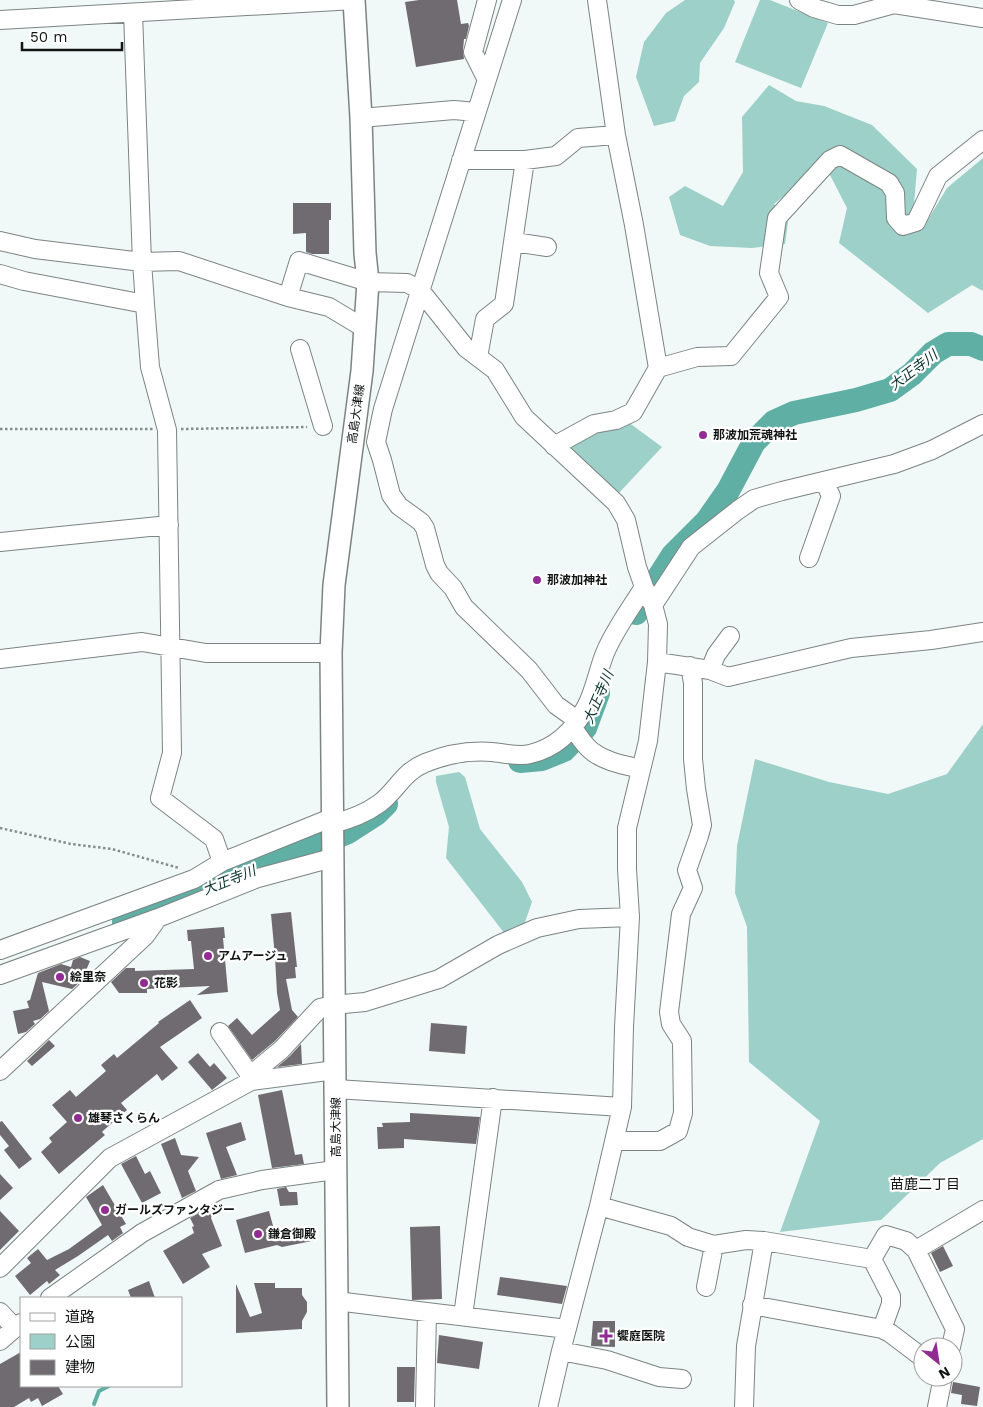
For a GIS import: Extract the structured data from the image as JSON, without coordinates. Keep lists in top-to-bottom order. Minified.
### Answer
{"streets":{"main road":["高島大津線"]},"districts":["苗鹿二丁目"],"water":["大正寺川"],"places":{"other":["那波加荒魂神社","那波加神社","アムアージュ","絵里奈","花影","雄琴さくらん","ガールズファンタジー","鎌倉御殿"],"health":["饗庭医院"]},"legend":["道路","公園","建物"],"scale_bar":"50 m","north":"bottom right"}
